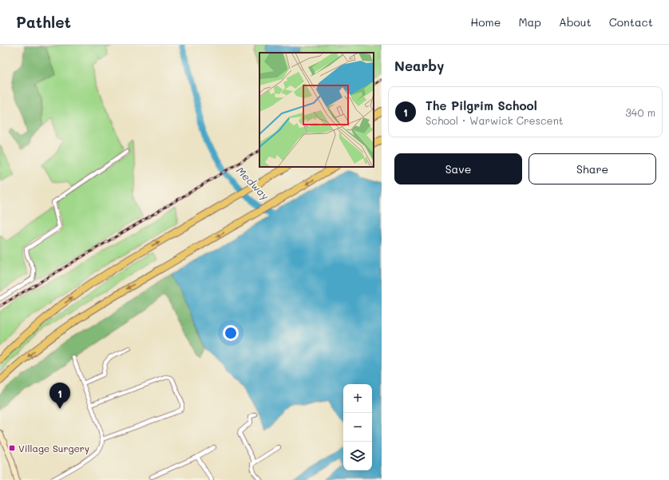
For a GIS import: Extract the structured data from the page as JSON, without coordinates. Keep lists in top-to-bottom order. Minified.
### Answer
{"water":["Medway"],"places":{"transit":["Village Surgery"]},"page":{"header":"Pathlet","nav":["Home","Map","About","Contact"],"heading":"Nearby","list":[{"mark":"1","name":"The Pilgrim School","note":"School · Warwick Crescent","value":"340 m"}],"buttons":["Save","Share"],"pins":"1","map_buttons":["+","−"]}}
